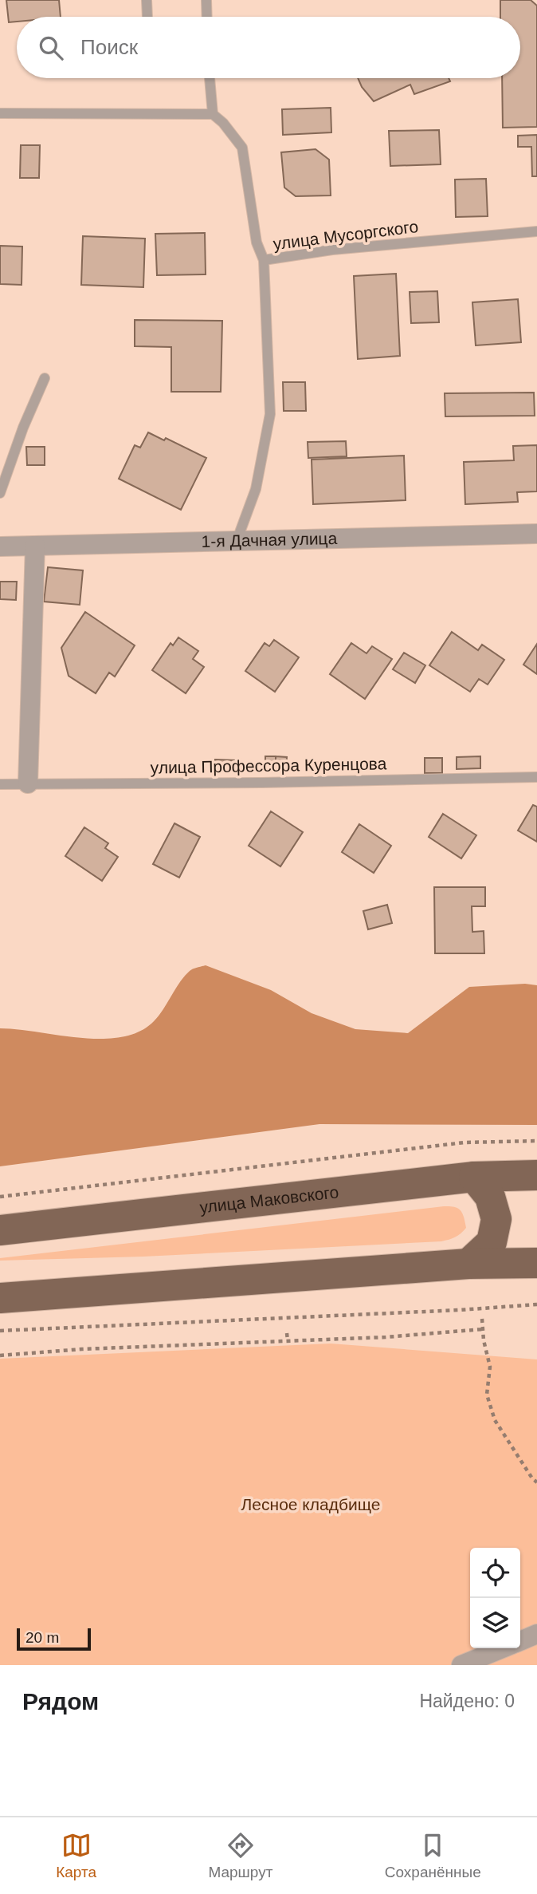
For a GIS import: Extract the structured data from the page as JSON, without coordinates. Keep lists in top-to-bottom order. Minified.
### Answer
{"streets":{"highway":["улица Маковского"],"street":["1-я Дачная улица"],"lane":["улица Мусоргского","улица Профессора Куренцова"]},"parks":["Лесное кладбище"],"scale_bar":"20 m","page":{"search":"Поиск","scale":"20 m","heading":["Рядом","Найдено: 0"],"nav":["Карта","Маршрут","Сохранённые"]}}
